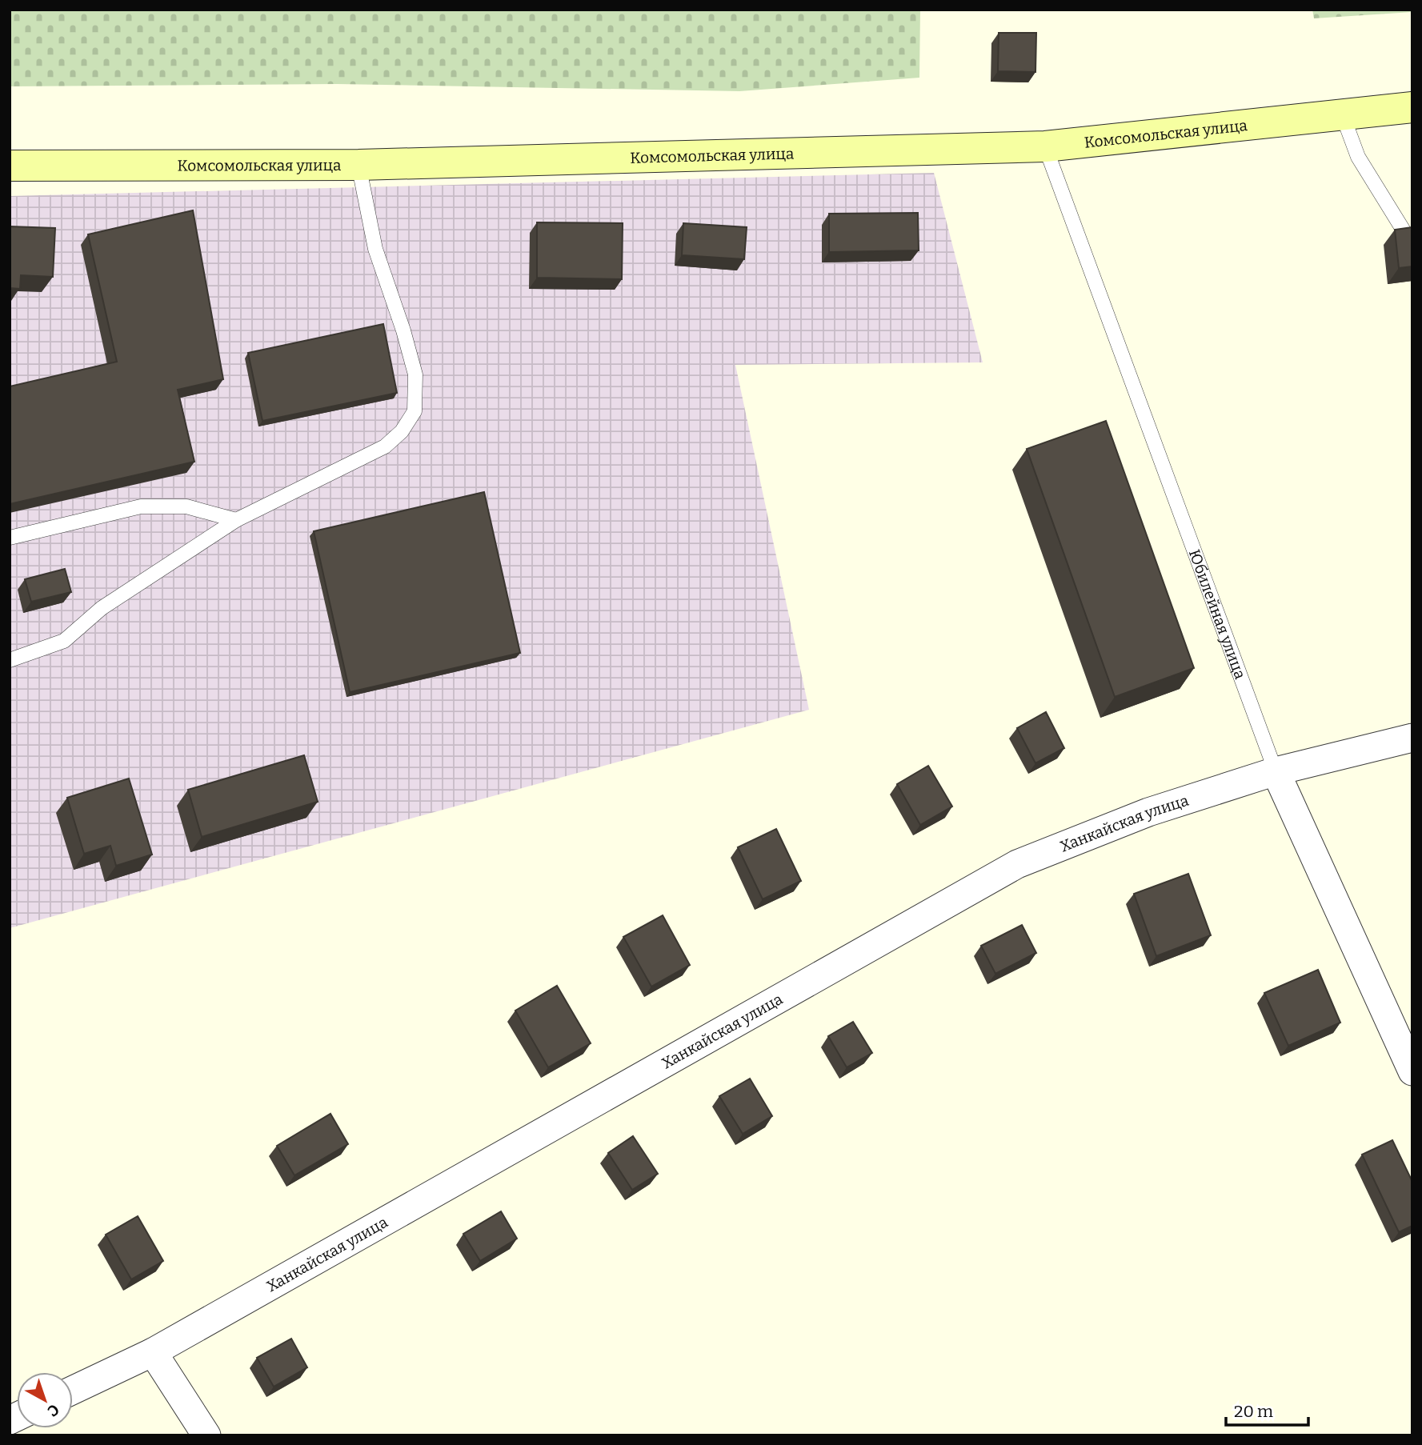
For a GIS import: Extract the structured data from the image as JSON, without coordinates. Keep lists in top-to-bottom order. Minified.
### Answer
{"streets":{"street":["Комсомольская улица","Юбилейная улица","Ханкайская улица"]},"crossings":[["Комсомольская улица","Юбилейная улица"],["Юбилейная улица","Ханкайская улица"]],"scale_bar":"20 m","north":"bottom right"}
